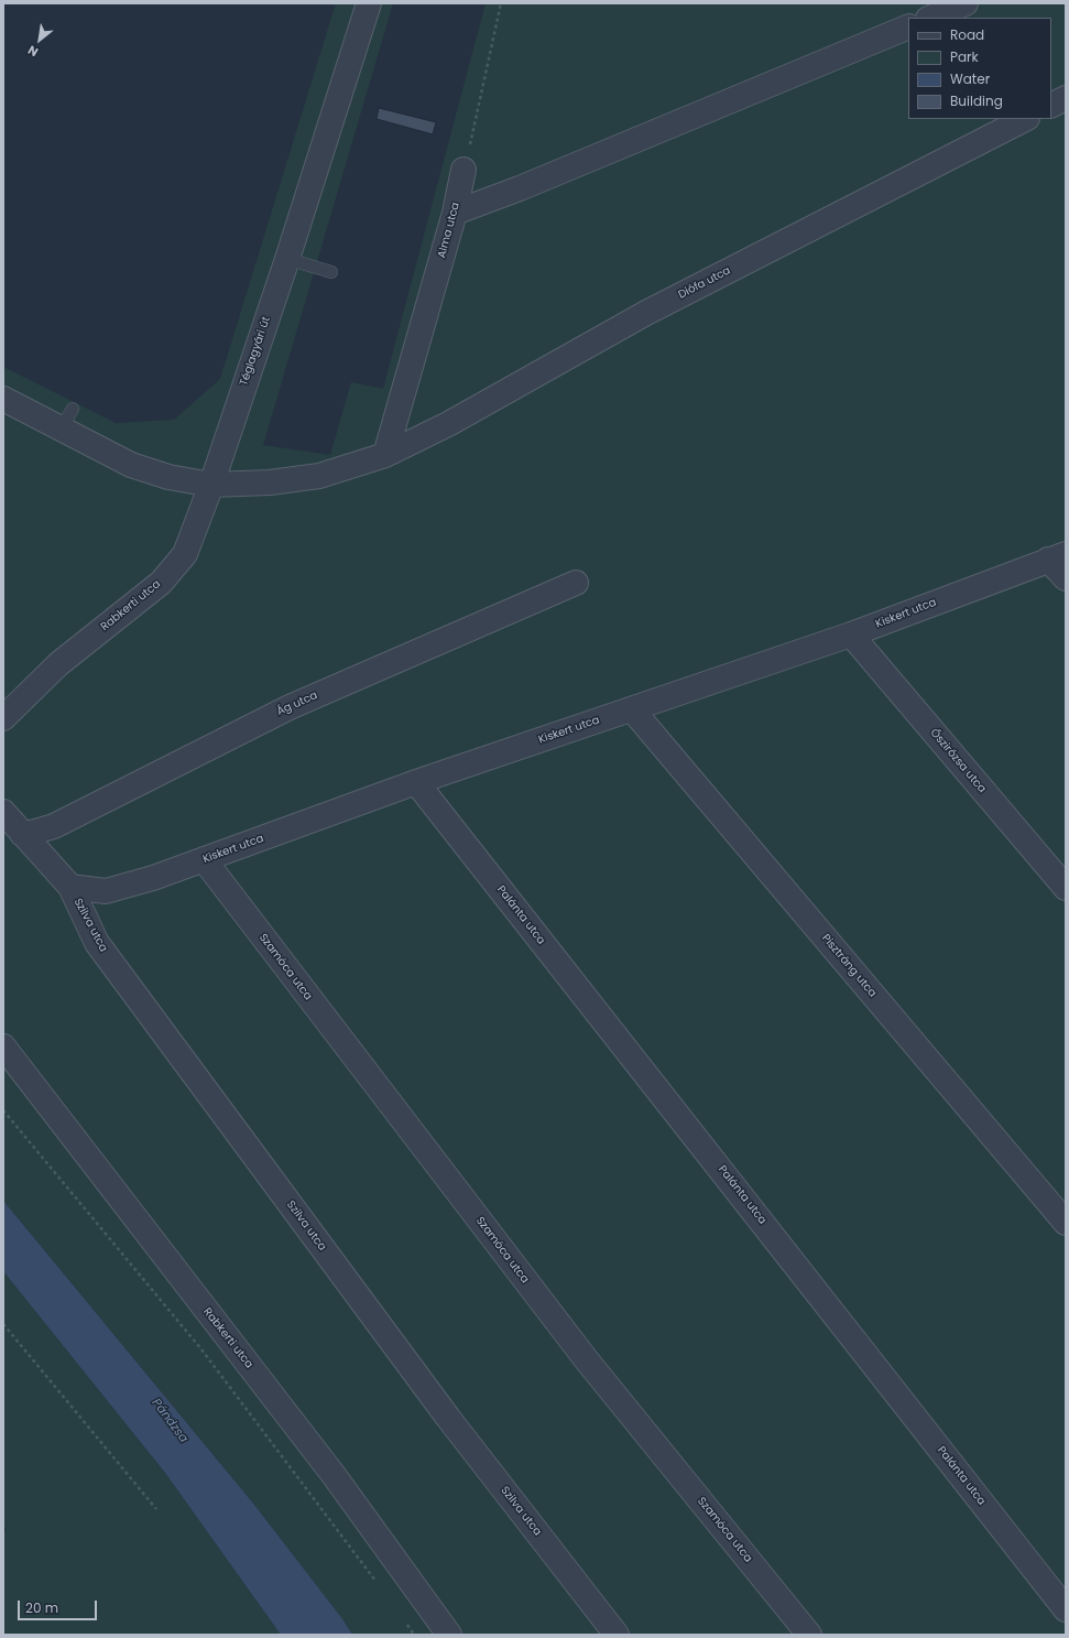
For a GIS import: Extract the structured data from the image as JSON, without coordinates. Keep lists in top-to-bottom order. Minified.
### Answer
{"streets":{"street":["Alma utca","Diófa utca","Téglagyári út","Rabkerti utca","Kiskert utca","Ág utca","Őszirózsa utca","Palánta utca","Szilva utca","Pisztráng utca","Szamóca utca"]},"crossings":[["Alma utca","Diófa utca"],["Téglagyári út","Rabkerti utca"],["Kiskert utca","Őszirózsa utca"],["Kiskert utca","Palánta utca"],["Kiskert utca","Szilva utca"],["Kiskert utca","Pisztráng utca"],["Kiskert utca","Szamóca utca"],["Ág utca","Szilva utca"]],"water":["Pándzsa"],"legend":["Road","Park","Water","Building"],"scale_bar":"20 m","north":"bottom left"}
